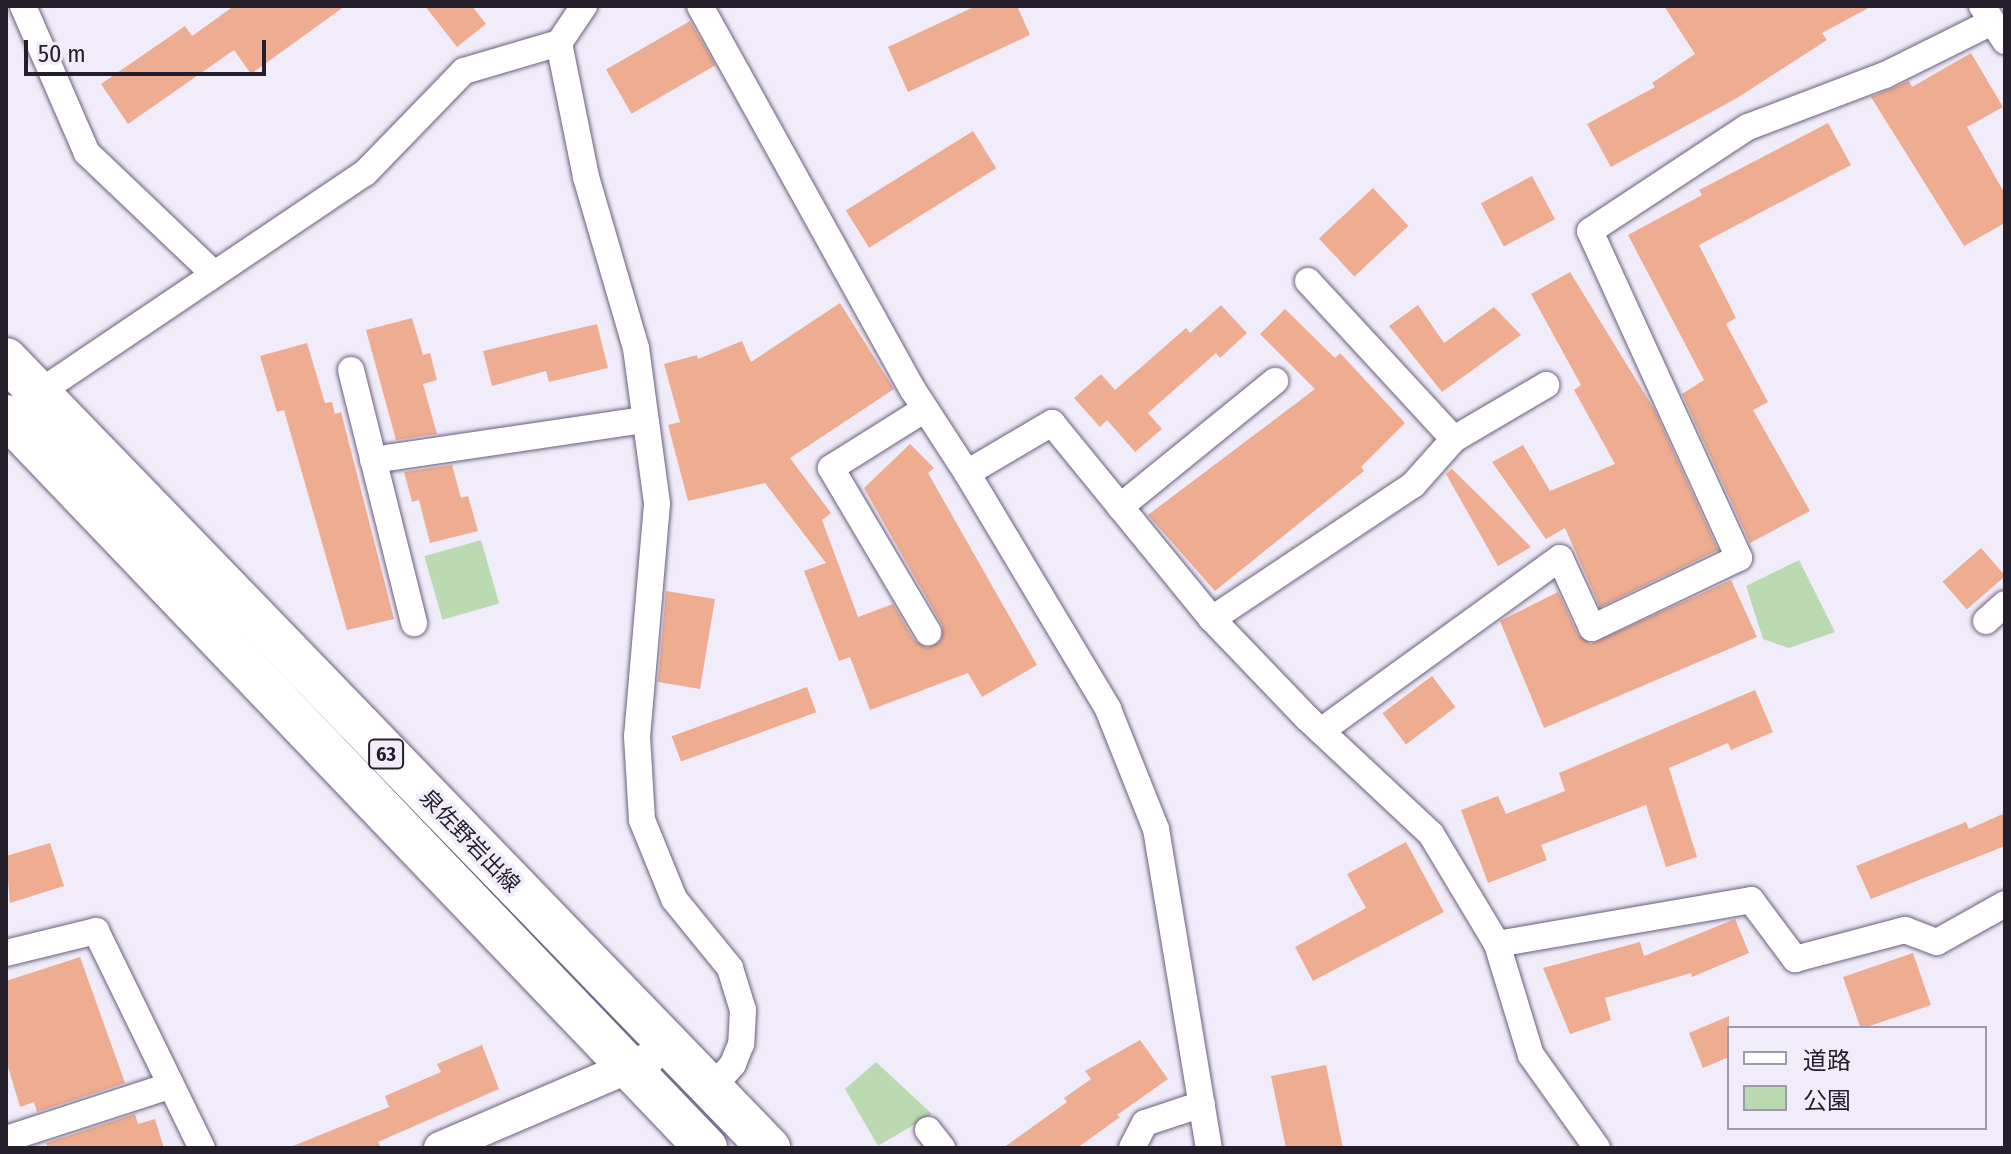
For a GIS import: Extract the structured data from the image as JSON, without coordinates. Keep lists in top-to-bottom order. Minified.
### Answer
{"streets":{"main road":["63","泉佐野岩出線"]},"legend":["道路","公園"],"scale_bar":"50 m"}
